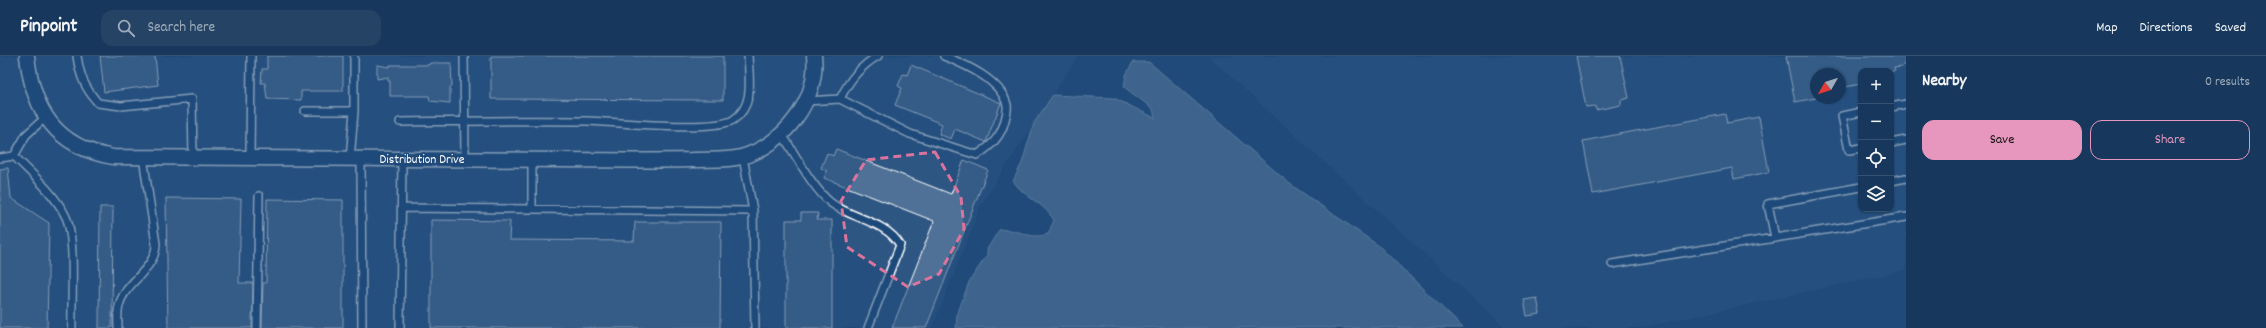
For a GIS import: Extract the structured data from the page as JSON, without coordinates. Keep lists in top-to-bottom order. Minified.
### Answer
{"streets":{"street":["Distribution Drive"]},"north":"bottom left","page":{"header":"Pinpoint","search":"Search here","nav":["Map","Directions","Saved"],"heading":["Nearby","0 results"],"map_buttons":["+","−"],"buttons":["Save","Share"]}}
